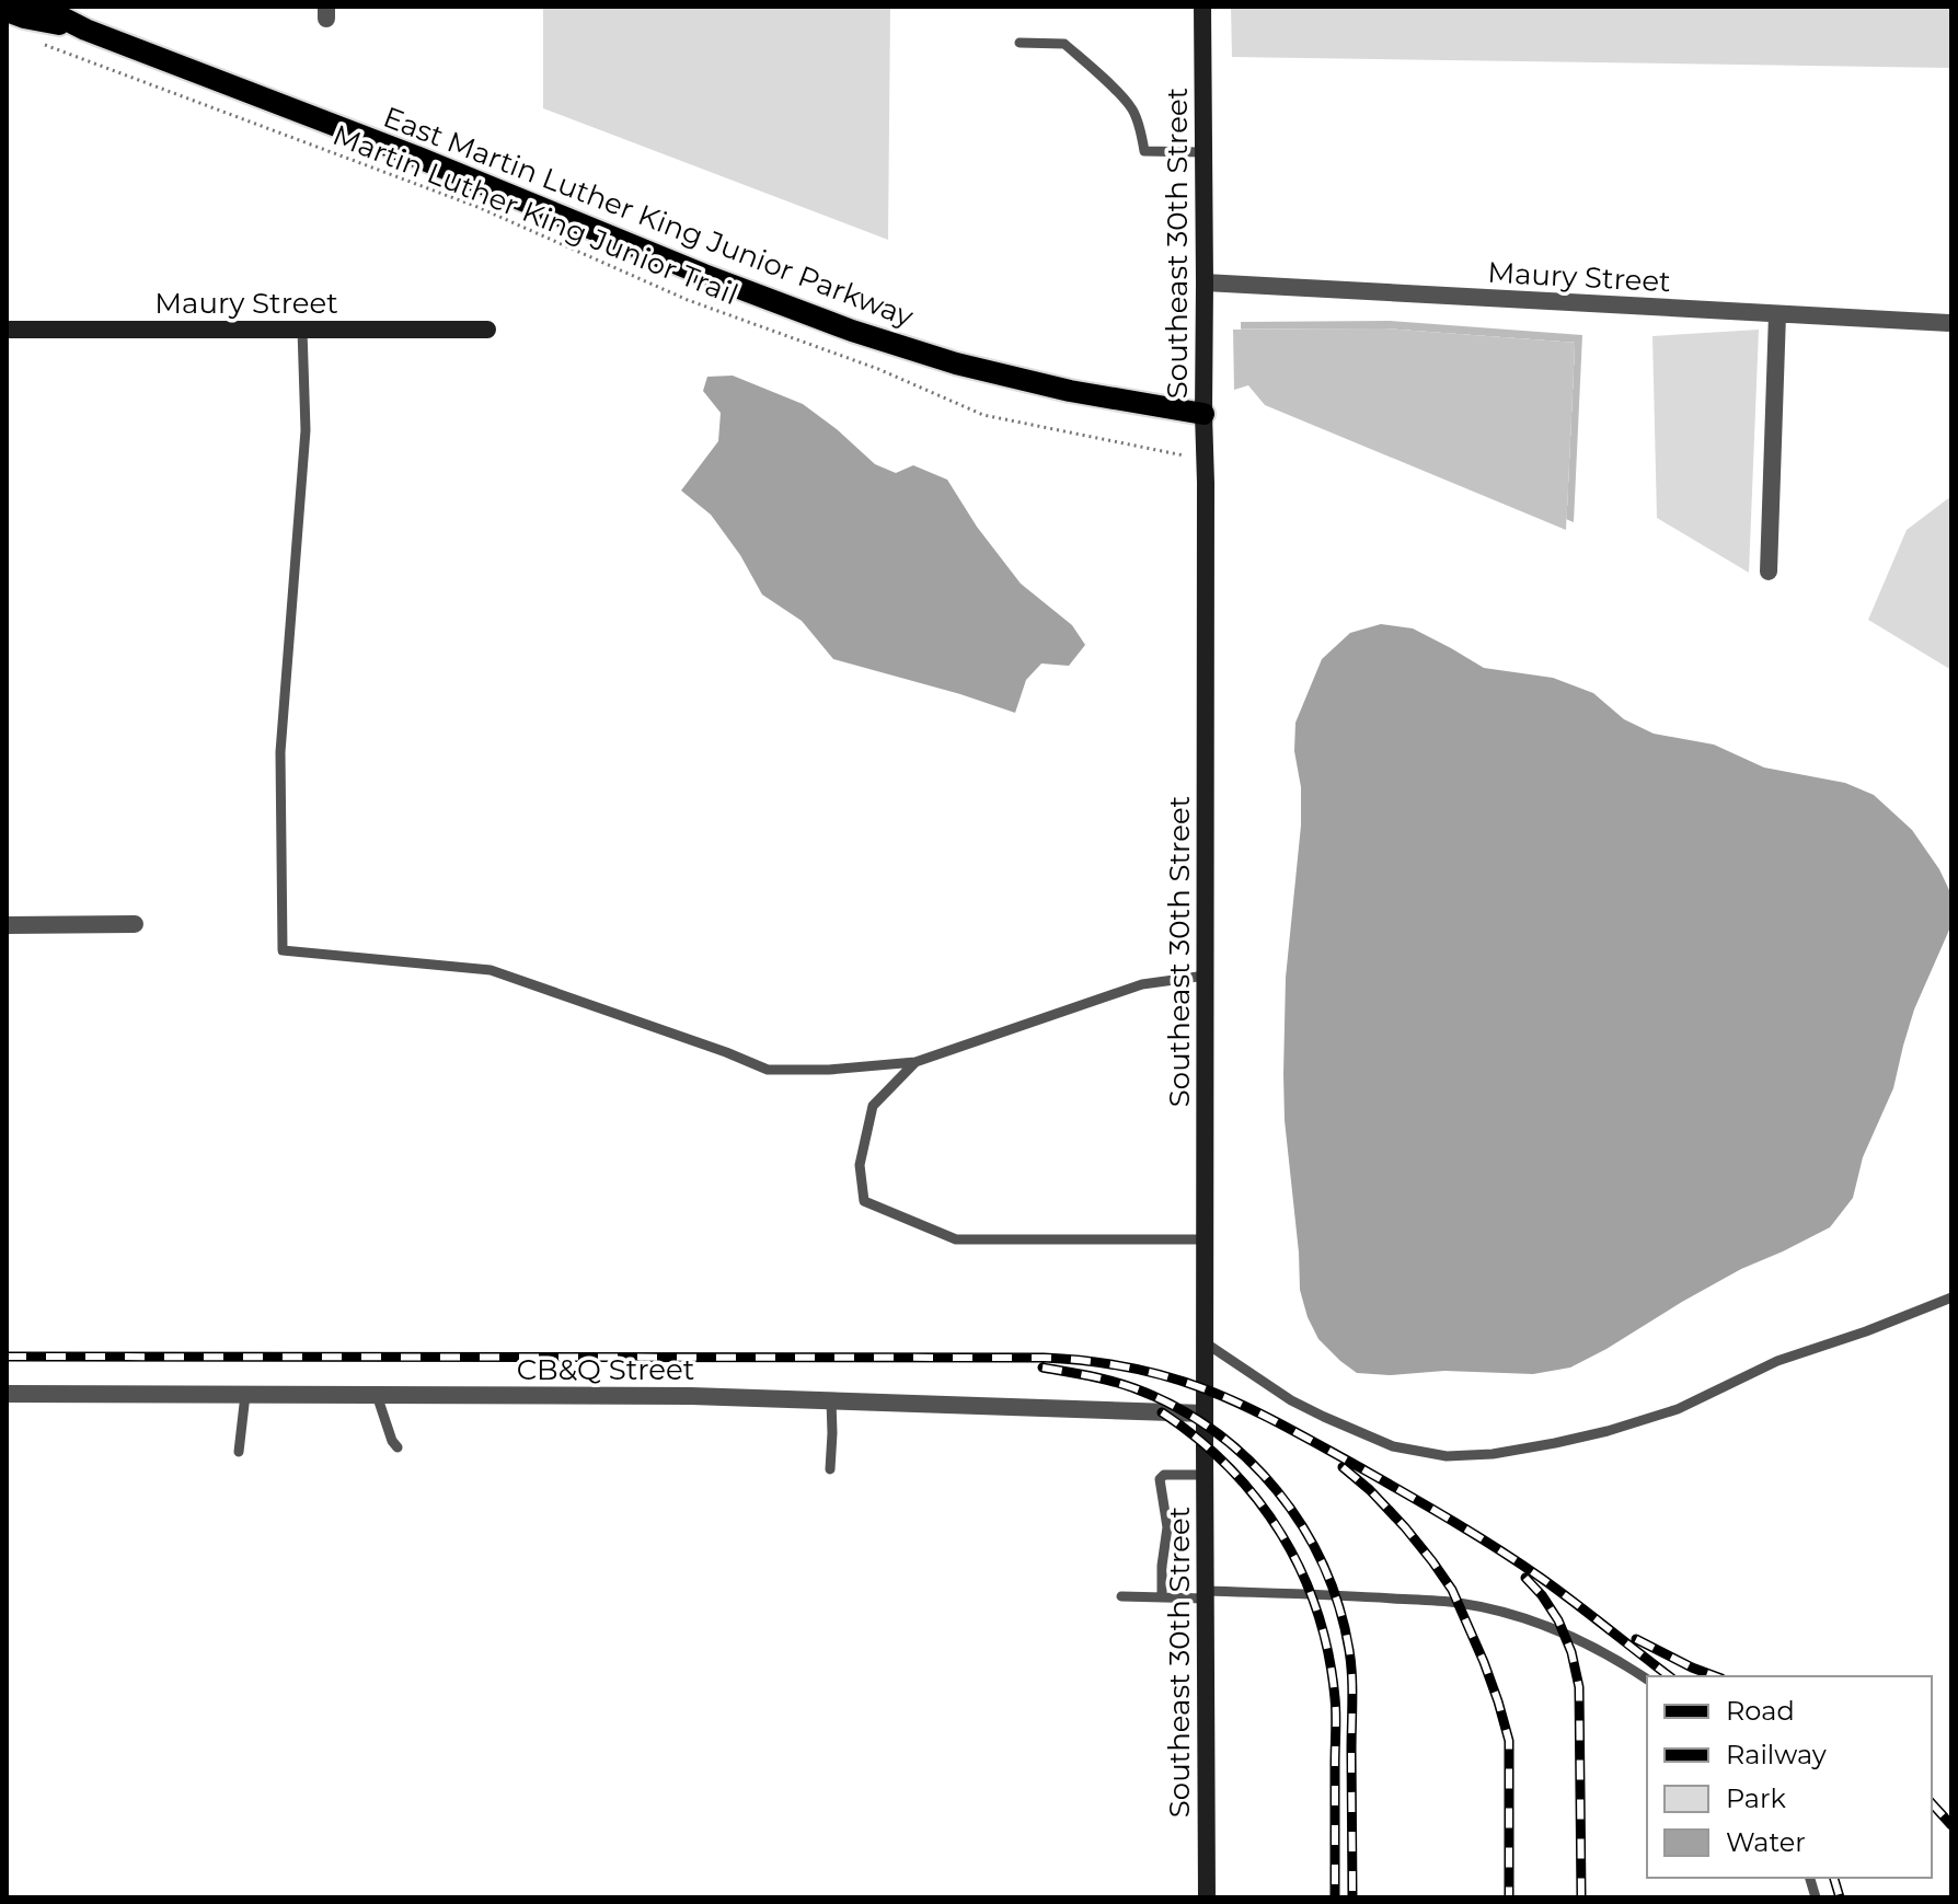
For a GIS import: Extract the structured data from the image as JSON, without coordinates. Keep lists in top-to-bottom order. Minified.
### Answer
{"streets":{"main road":["East Martin Luther King Junior Parkway","Southeast 30th Street","Maury Street"],"street":["CB&Q Street"],"path":["Martin Luther King Junior Trail"]},"crossings":[["Martin Luther King Junior Trail","Southeast 30th Street"],["East Martin Luther King Junior Parkway","Southeast 30th Street"],["Southeast 30th Street","Maury Street"],["Southeast 30th Street","CB&Q Street"]],"legend":["Road","Railway","Park","Water"]}
